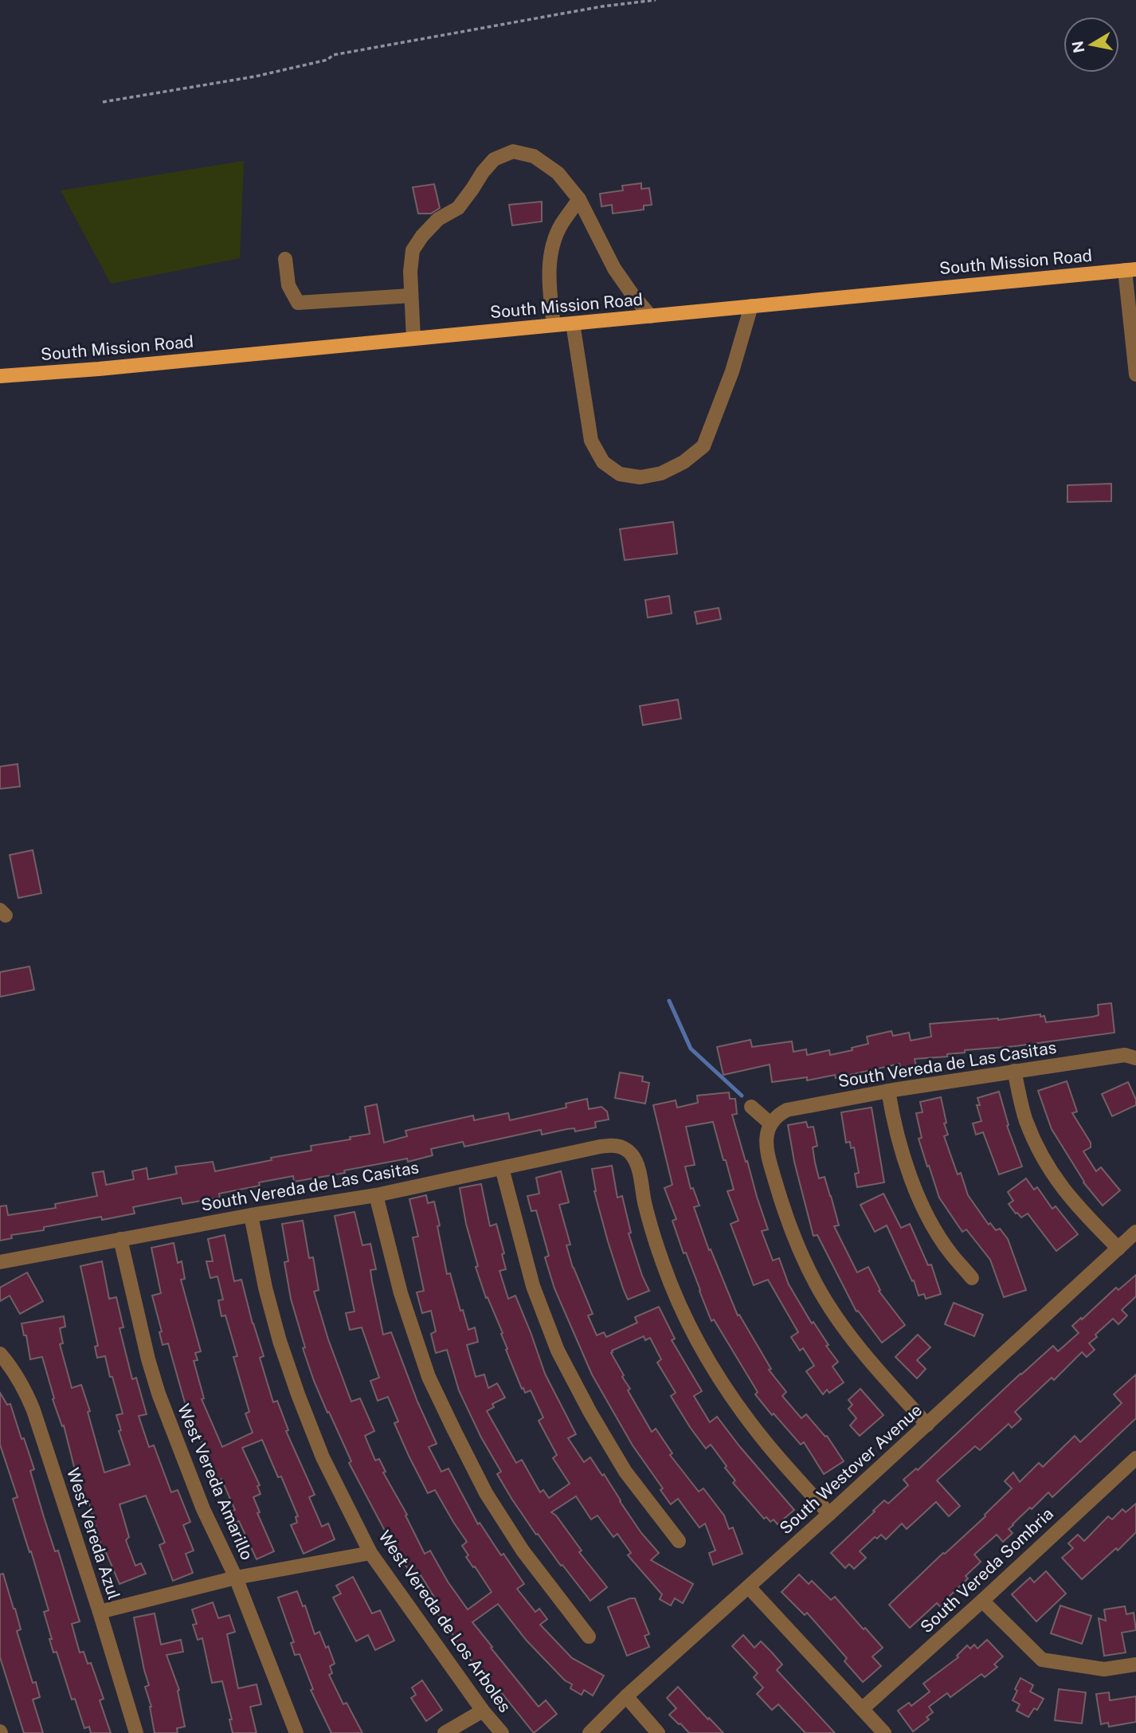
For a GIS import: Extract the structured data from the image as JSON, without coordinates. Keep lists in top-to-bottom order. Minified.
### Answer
{"streets":{"main road":["South Mission Road"],"street":["South Vereda de Las Casitas","South Westover Avenue","West Vereda Amarillo","West Vereda Azul","South Vereda Sombria","West Vereda de Los Arboles"]},"crossings":[["South Vereda de Las Casitas","South Westover Avenue"],["South Vereda de Las Casitas","West Vereda Amarillo"],["South Vereda de Las Casitas","West Vereda de Los Arboles"]],"north":"left"}
